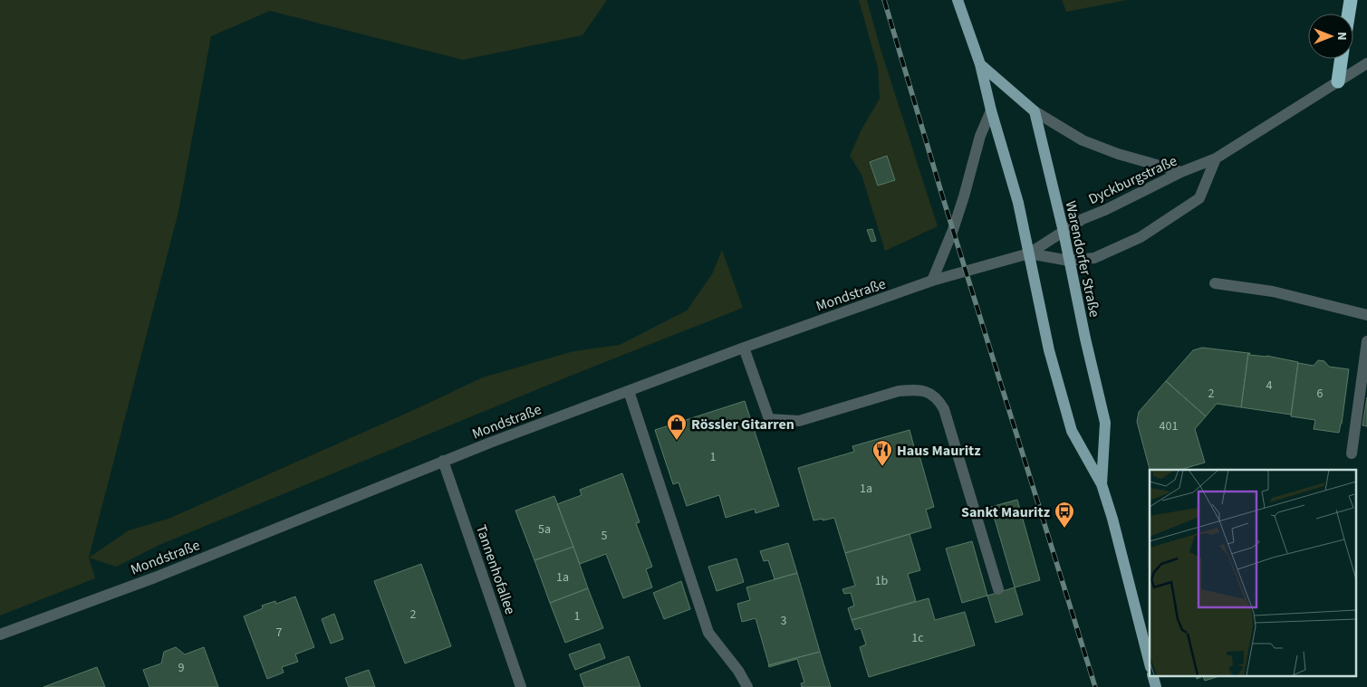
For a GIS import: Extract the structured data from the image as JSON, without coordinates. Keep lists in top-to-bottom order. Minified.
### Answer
{"streets":{"main road":["Warendorfer Straße"],"street":["Dyckburgstraße","Mondstraße","Tannenhofallee"]},"crossings":[["Dyckburgstraße","Warendorfer Straße"],["Dyckburgstraße","Mondstraße"],["Warendorfer Straße","Mondstraße"],["Mondstraße","Tannenhofallee"]],"places":{"shop":["Rössler Gitarren"],"restaurant":["Haus Mauritz"],"bus stop":["Sankt Mauritz"]},"house_numbers":["4","2","6","401","1","1a","5a","5","1a","1b","2","1","3","7","1c","9"],"north":"right"}
